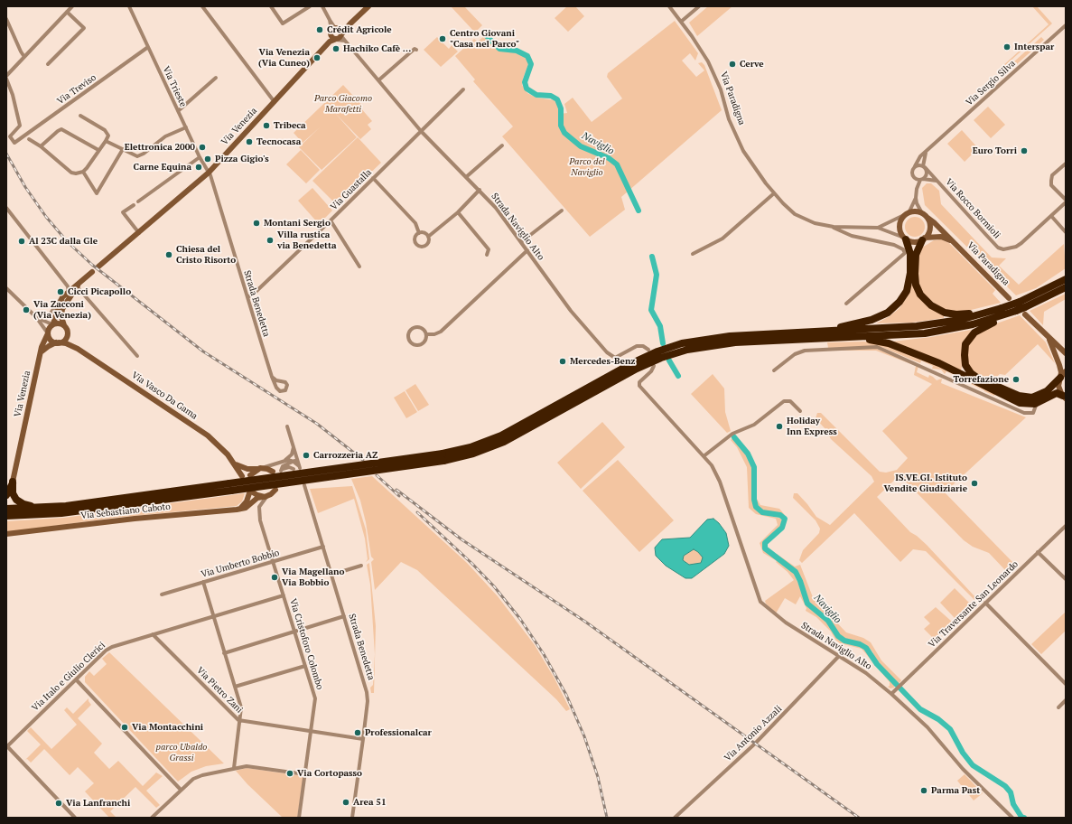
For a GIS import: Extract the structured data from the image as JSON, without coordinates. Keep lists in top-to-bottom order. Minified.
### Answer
{"streets":{"street":["Via Sergio Silva","Via Trieste","Via Treviso","Via Paradigna","Via Venezia","Via Guastalla","Via Rocco Bormioli","Strada Naviglio Alto","Strada Benedetta","Via Vasco Da Gama","Via Sebastiano Caboto","Via Umberto Bobbio","Via Traversante San Leonardo","Via Cristoforo Colombo","Via Italo e Giulio Clerici","Via Pietro Zani","Via Antonio Azzali"]},"crossings":[["Via Trieste","Via Treviso"],["Via Trieste","Via Venezia"],["Via Trieste","Strada Benedetta"],["Via Venezia","Strada Naviglio Alto"],["Via Venezia","Strada Benedetta"],["Via Venezia","Via Vasco Da Gama"],["Via Guastalla","Strada Naviglio Alto"],["Via Guastalla","Strada Benedetta"],["Strada Naviglio Alto","Via Traversante San Leonardo"],["Strada Naviglio Alto","Via Antonio Azzali"],["Strada Benedetta","Via Umberto Bobbio"],["Strada Benedetta","Via Pietro Zani"],["Via Sebastiano Caboto","Via Cristoforo Colombo"],["Via Umberto Bobbio","Via Cristoforo Colombo"],["Via Cristoforo Colombo","Via Italo e Giulio Clerici"],["Via Cristoforo Colombo","Via Pietro Zani"],["Via Italo e Giulio Clerici","Via Pietro Zani"]],"water":["Naviglio"],"parks":["Parco Giacomo Marafetti","Parco del Naviglio","parco Ubaldo Grassi"],"places":["Crédit Agricole","Centro Giovani \"Casa nel Parco\"","Interspar","Hachiko Cafè ...","Via Venezia (Via Cuneo)","Cerve","Tribeca","Tecnocasa","Elettronica 2000","Euro Torri","Pizza Gigio's","Carne Equina","Montani Sergio","Villa rustica via Benedetta","Al 23C dalla Gle","Chiesa del Cristo Risorto","Cicci Picapollo","Via Zacconi (Via Venezia)","Mercedes-Benz","Torrefazione","Holiday Inn Express","Carrozzeria AZ","IS.VE.GI. Istituto Vendite Giudiziarie","Via Magellano Via Bobbio","Via Montacchini","Professionalcar","Via Cortopasso","Parma Past","Area 51","Via Lanfranchi"]}
